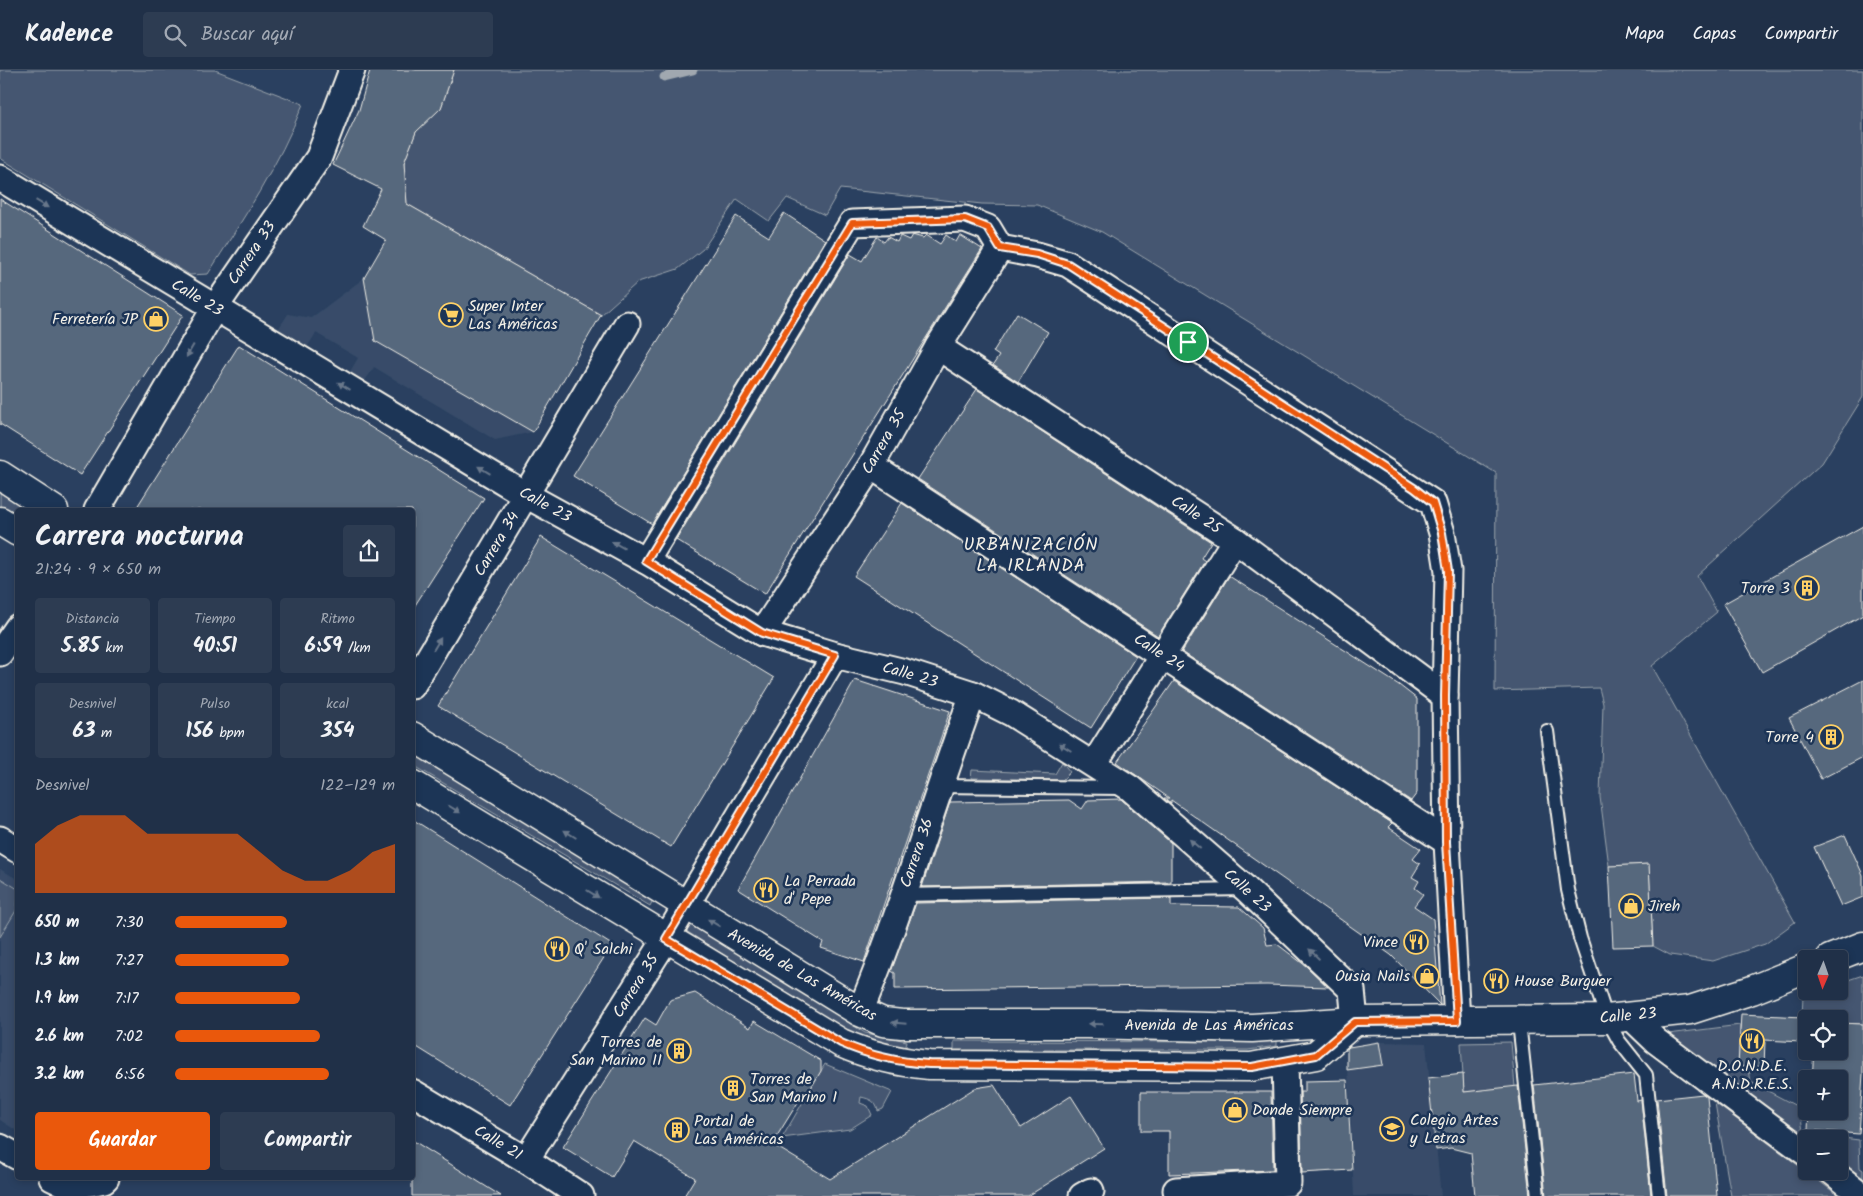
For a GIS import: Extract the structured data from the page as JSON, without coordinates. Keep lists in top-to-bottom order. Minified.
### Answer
{"streets":{"main road":["Calle 23","Avenida de Las Américas"],"street":["Carrera 33","Carrera 35","Calle 25","Carrera 34","Calle 24","Carrera 36","Calle 21"]},"crossings":[["Carrera 33","Calle 23"],["Calle 23","Carrera 35"],["Calle 23","Carrera 34"],["Calle 23","Carrera 36"],["Calle 23","Avenida de Las Américas"],["Carrera 35","Calle 25"],["Carrera 35","Calle 24"],["Carrera 35","Avenida de Las Américas"],["Carrera 35","Calle 21"],["Carrera 36","Avenida de Las Américas"]],"one_way":["Carrera 33","Carrera 34"],"districts":["URBANIZACIÓN LA IRLANDA"],"places":{"supermarket":["Super Inter Las Américas"],"shop":["Ferretería JP","Jireh","Ousia Nails","Donde Siempre"],"building":["Torre 3","Torre 4","Torres de San Marino II","Torres de San Marino I","Portal de Las Américas"],"restaurant":["La Perrada d' Pepe","Vince","Q' Salchi","House Burguer","D.O.N.D.E. A.N.D.R.E.S."],"school or university":["Colegio Artes y Letras"]},"north":"bottom","page":{"header":"Kadence","search":"Buscar aquí","nav":["Mapa","Capas","Compartir"],"heading":["Carrera nocturna","21:24 · 9 × 650 m"],"stats":[["Distancia","5.85 km"],["Tiempo","40:51"],["Ritmo","6:59 /km"],["Desnivel","63 m"],["Pulso","156 bpm"],["kcal","354"]],"chart":["Desnivel","122–129 m"],"list":[{"name":"650 m","note":"7:30"},{"name":"1.3 km","note":"7:27"},{"name":"1.9 km","note":"7:17"},{"name":"2.6 km","note":"7:02"},{"name":"3.2 km","note":"6:56"}],"map_buttons":["+","−"],"buttons":["Guardar","Compartir"]}}
